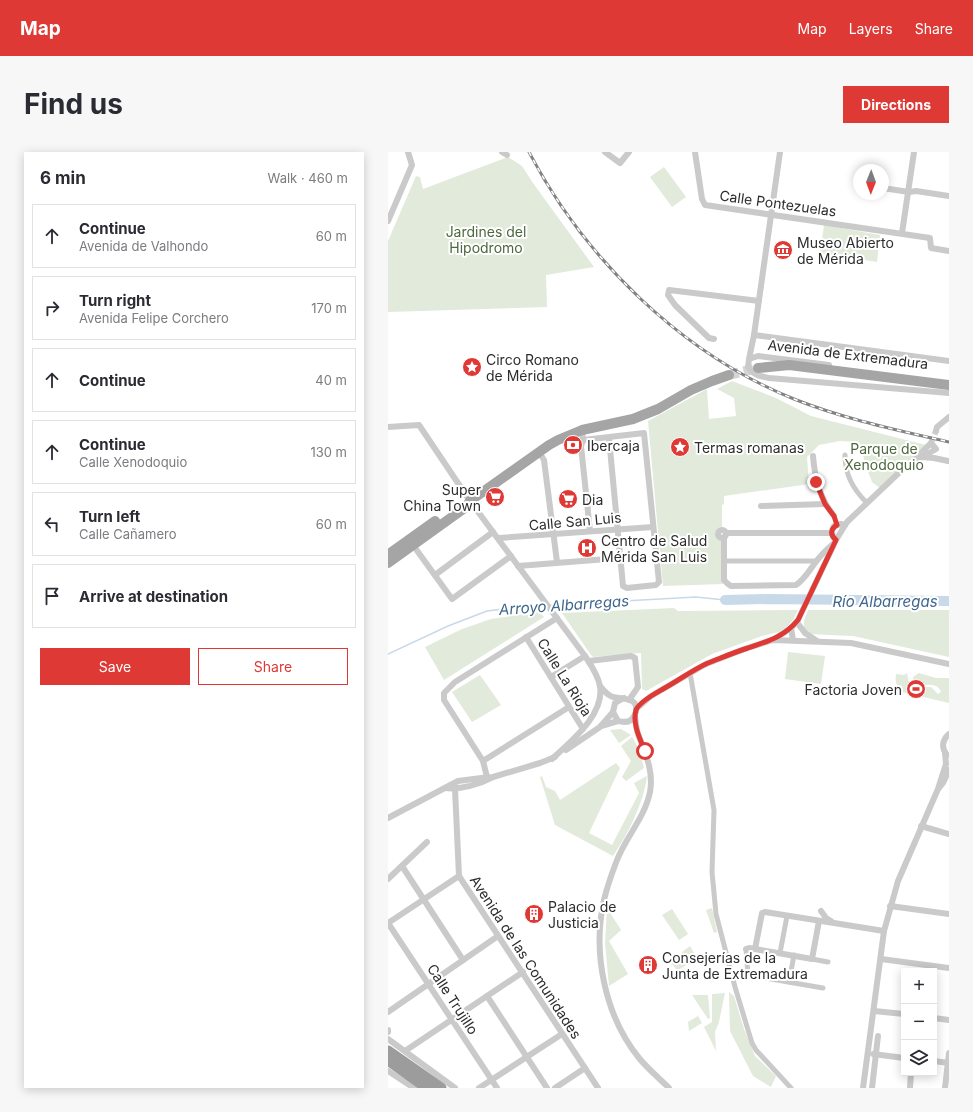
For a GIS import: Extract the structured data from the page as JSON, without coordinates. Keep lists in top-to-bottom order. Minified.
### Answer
{"streets":{"main road":["Avenida de Extremadura"],"street":["Calle Pontezuelas","Calle San Luis","Calle La Rioja","Avenida de las Comunidades","Calle Trujillo"]},"water":["Río Albarregas","Arroyo Albarregas"],"parks":["Jardines del Hipodromo","Parque de Xenodoquio"],"places":{"museum":["Museo Abierto de Mérida"],"place":["Circo Romano de Mérida","Termas romanas"],"bank":["Ibercaja"],"supermarket":["Super China Town","Dia"],"hospital":["Centro de Salud Mérida San Luis"],"sports":["Factoria Joven"],"building":["Palacio de Justicia","Consejerías de la Junta de Extremadura"]},"north":"bottom","page":{"header":"Map","nav":["Map","Layers","Share"],"buttons":["Directions",["Save","Share"]],"title":"Find us","heading":["6 min","Walk · 460 m"],"list":[["Continue","Avenida de Valhondo","60 m"],["Turn right","Avenida Felipe Corchero","170 m"],["Continue","40 m"],["Continue","Calle Xenodoquio","130 m"],["Turn left","Calle Cañamero","60 m"],"Arrive at destination"],"map_buttons":["+","−"]}}
